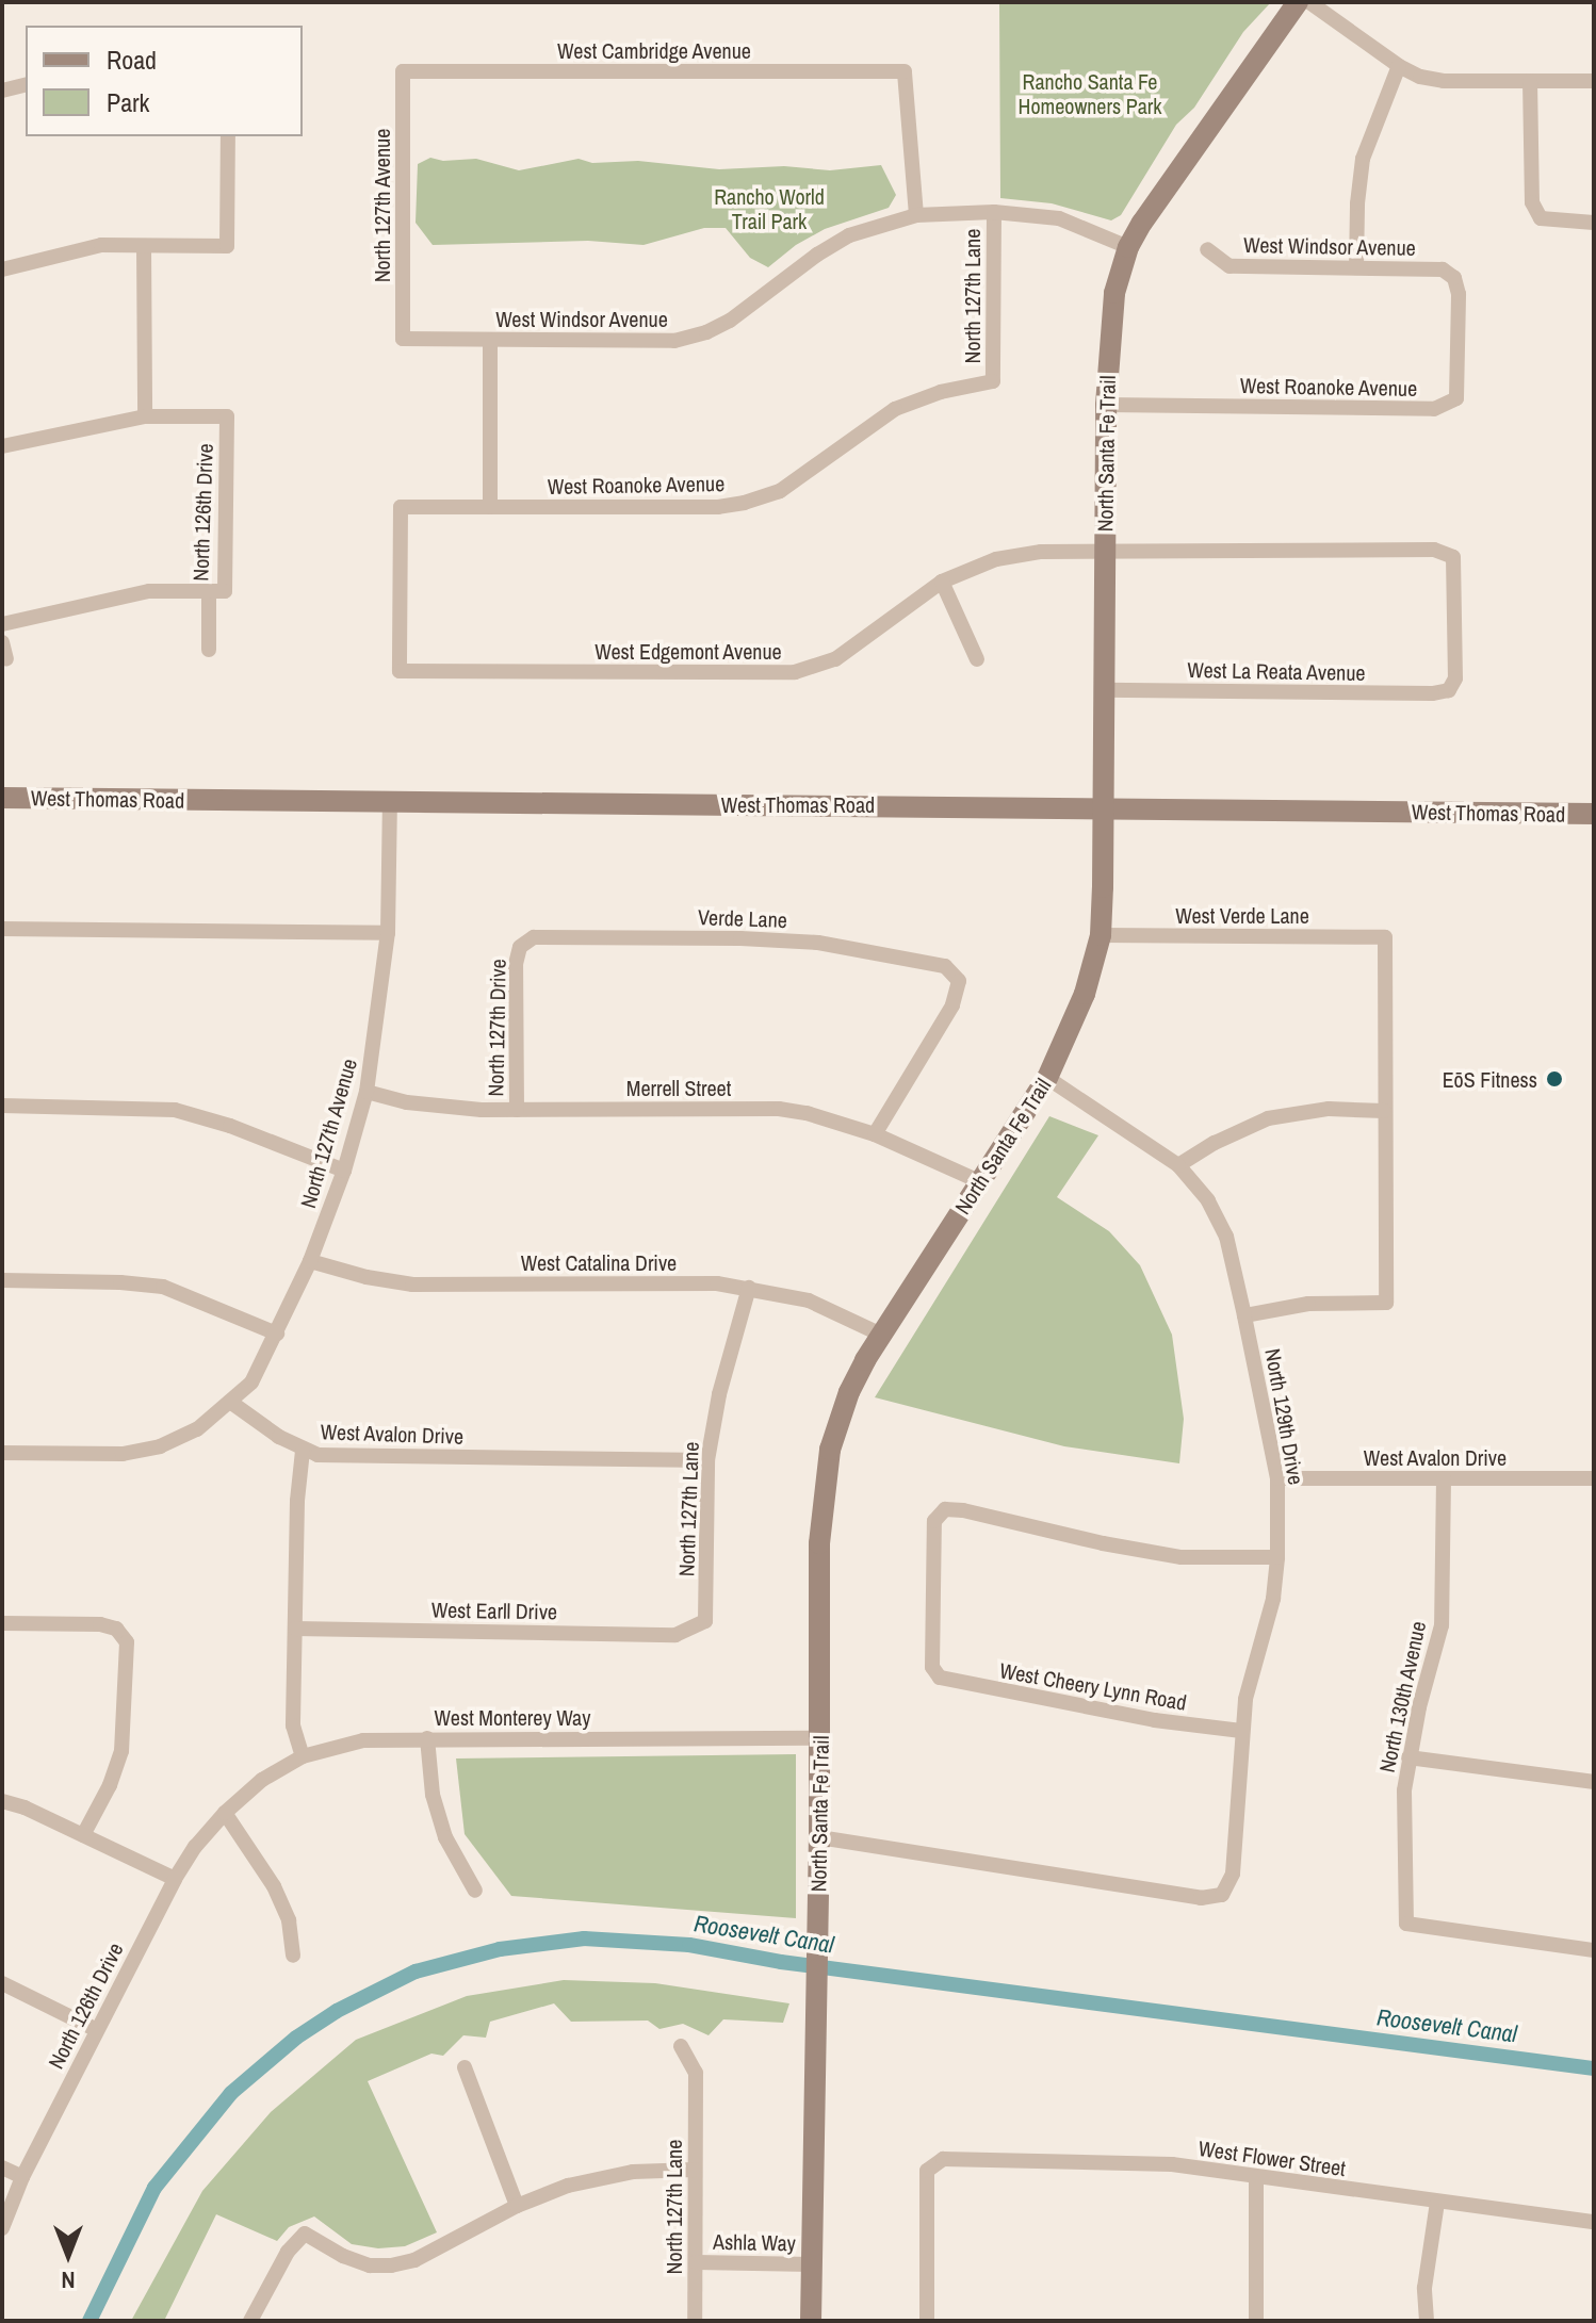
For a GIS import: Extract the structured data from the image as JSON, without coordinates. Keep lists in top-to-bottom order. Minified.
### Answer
{"streets":{"street":["West Cambridge Avenue","North 127th Avenue","West Windsor Avenue","North 127th Lane","West Roanoke Avenue","North Santa Fe Trail","North 126th Drive","West Edgemont Avenue","West La Reata Avenue","West Thomas Road","West Verde Lane","Verde Lane","North 127th Drive","Merrell Street","West Catalina Drive","North 129th Drive","West Avalon Drive","West Earll Drive","West Cheery Lynn Road","North 130th Avenue","West Monterey Way","West Flower Street","Ashla Way"]},"crossings":[["West Cambridge Avenue","North 127th Avenue"],["West Cambridge Avenue","West Windsor Avenue"],["North 127th Avenue","West Windsor Avenue"],["North 127th Avenue","West Thomas Road"],["North 127th Avenue","Merrell Street"],["North 127th Avenue","West Catalina Drive"],["North 127th Avenue","West Avalon Drive"],["West Windsor Avenue","North 127th Lane"],["West Windsor Avenue","West Roanoke Avenue"],["West Windsor Avenue","North Santa Fe Trail"],["North 127th Lane","West Roanoke Avenue"],["North 127th Lane","West Catalina Drive"],["North 127th Lane","West Avalon Drive"],["North 127th Lane","West Earll Drive"],["North 127th Lane","Ashla Way"],["West Roanoke Avenue","North Santa Fe Trail"],["West Roanoke Avenue","West Edgemont Avenue"],["North Santa Fe Trail","West Edgemont Avenue"],["North Santa Fe Trail","West La Reata Avenue"],["North Santa Fe Trail","West Thomas Road"],["North Santa Fe Trail","West Verde Lane"],["North Santa Fe Trail","Merrell Street"],["North Santa Fe Trail","West Catalina Drive"],["North Santa Fe Trail","North 129th Drive"],["North Santa Fe Trail","West Monterey Way"],["North Santa Fe Trail","Ashla Way"],["North 126th Drive","West Monterey Way"],["West Edgemont Avenue","West La Reata Avenue"],["Verde Lane","North 127th Drive"],["Verde Lane","Merrell Street"],["North 127th Drive","Merrell Street"],["North 129th Drive","West Avalon Drive"],["North 129th Drive","West Cheery Lynn Road"],["West Avalon Drive","North 130th Avenue"]],"water":["Roosevelt Canal"],"parks":["Rancho Santa Fe Homeowners Park","Rancho World Trail Park"],"places":["EōS Fitness"],"legend":["Road","Park"],"north":"bottom"}
